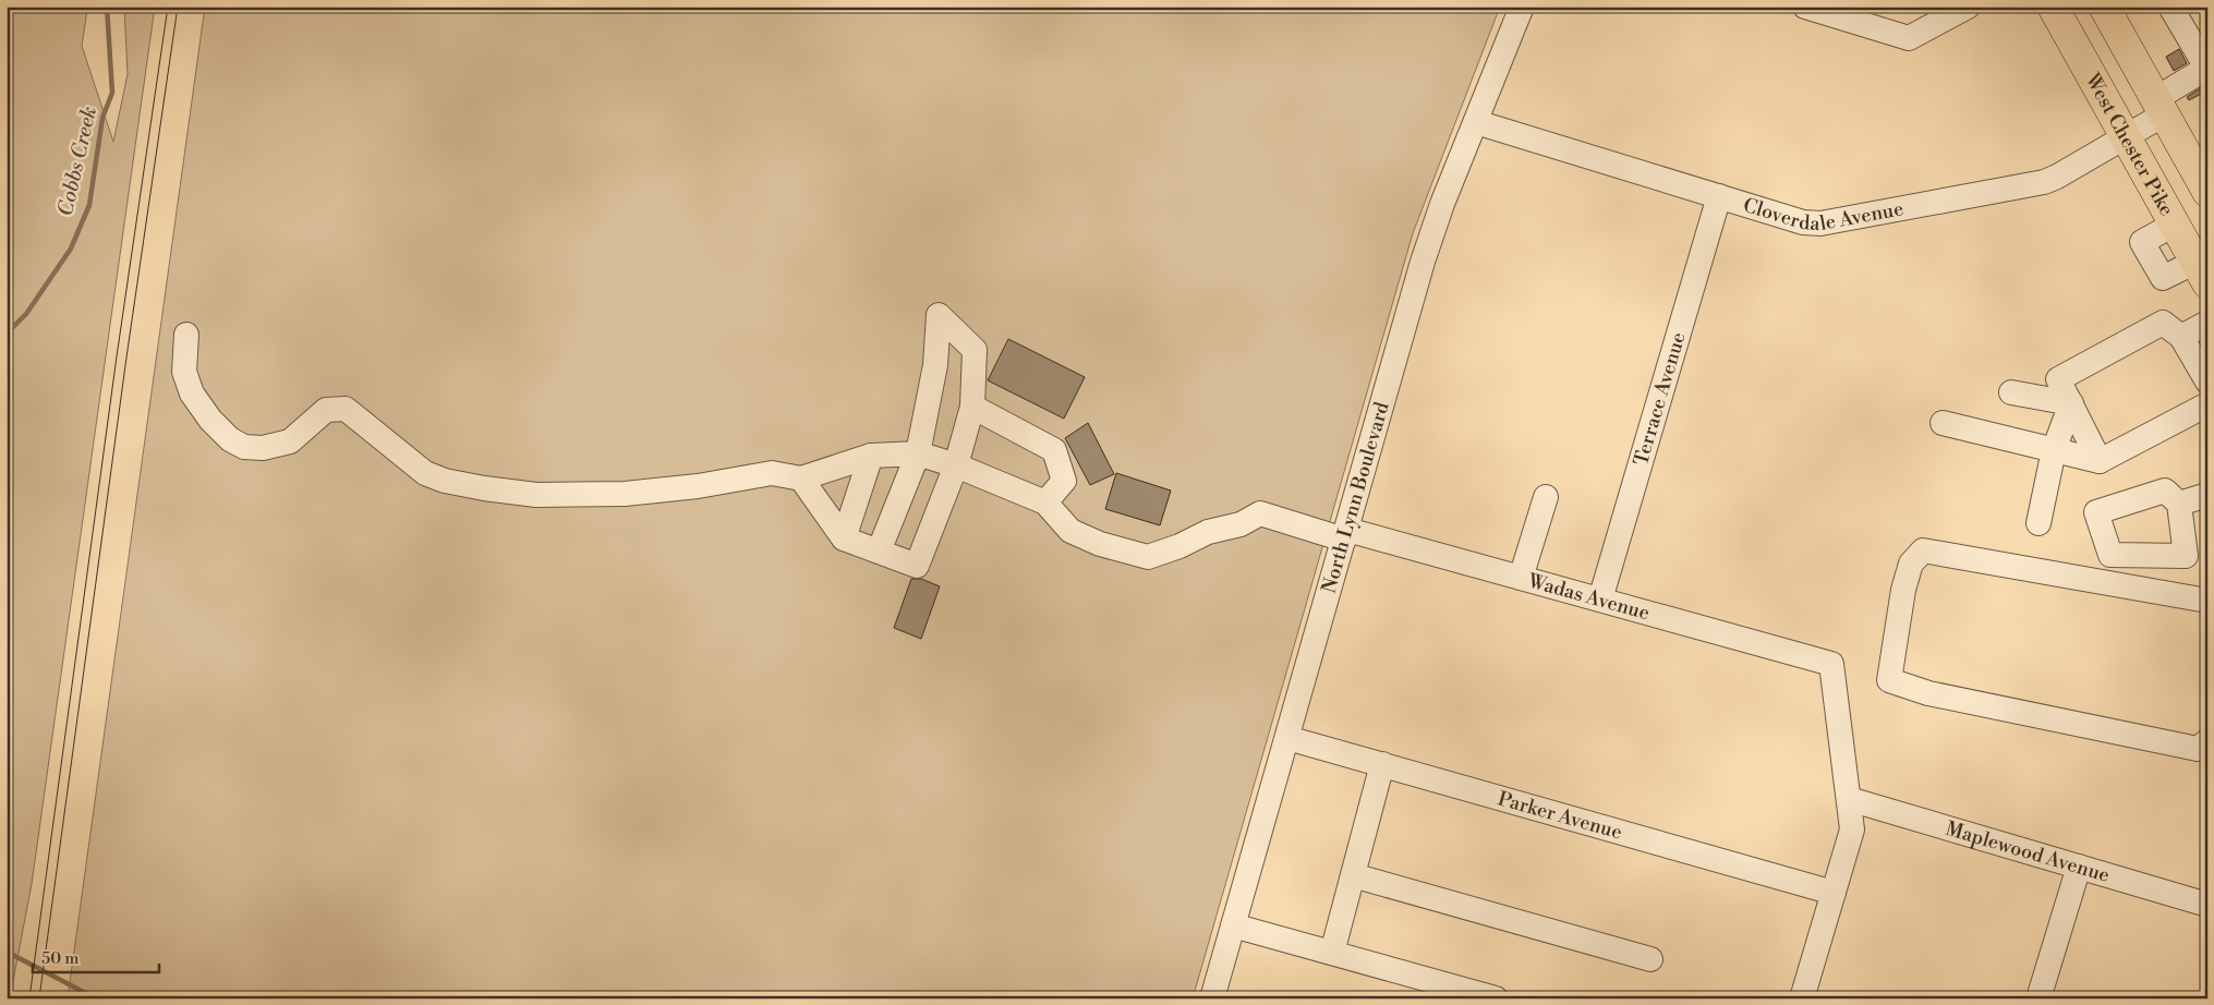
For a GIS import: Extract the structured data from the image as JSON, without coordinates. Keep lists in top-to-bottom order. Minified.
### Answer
{"streets":{"main road":["West Chester Pike"],"street":["Cloverdale Avenue","Terrace Avenue","North Lynn Boulevard","Wadas Avenue","Parker Avenue","Maplewood Avenue"]},"crossings":[["West Chester Pike","Cloverdale Avenue"],["Cloverdale Avenue","Terrace Avenue"],["Cloverdale Avenue","North Lynn Boulevard"],["Terrace Avenue","Wadas Avenue"],["North Lynn Boulevard","Wadas Avenue"],["North Lynn Boulevard","Parker Avenue"],["Wadas Avenue","Maplewood Avenue"]],"water":["Cobbs Creek"],"scale_bar":"50 m"}
